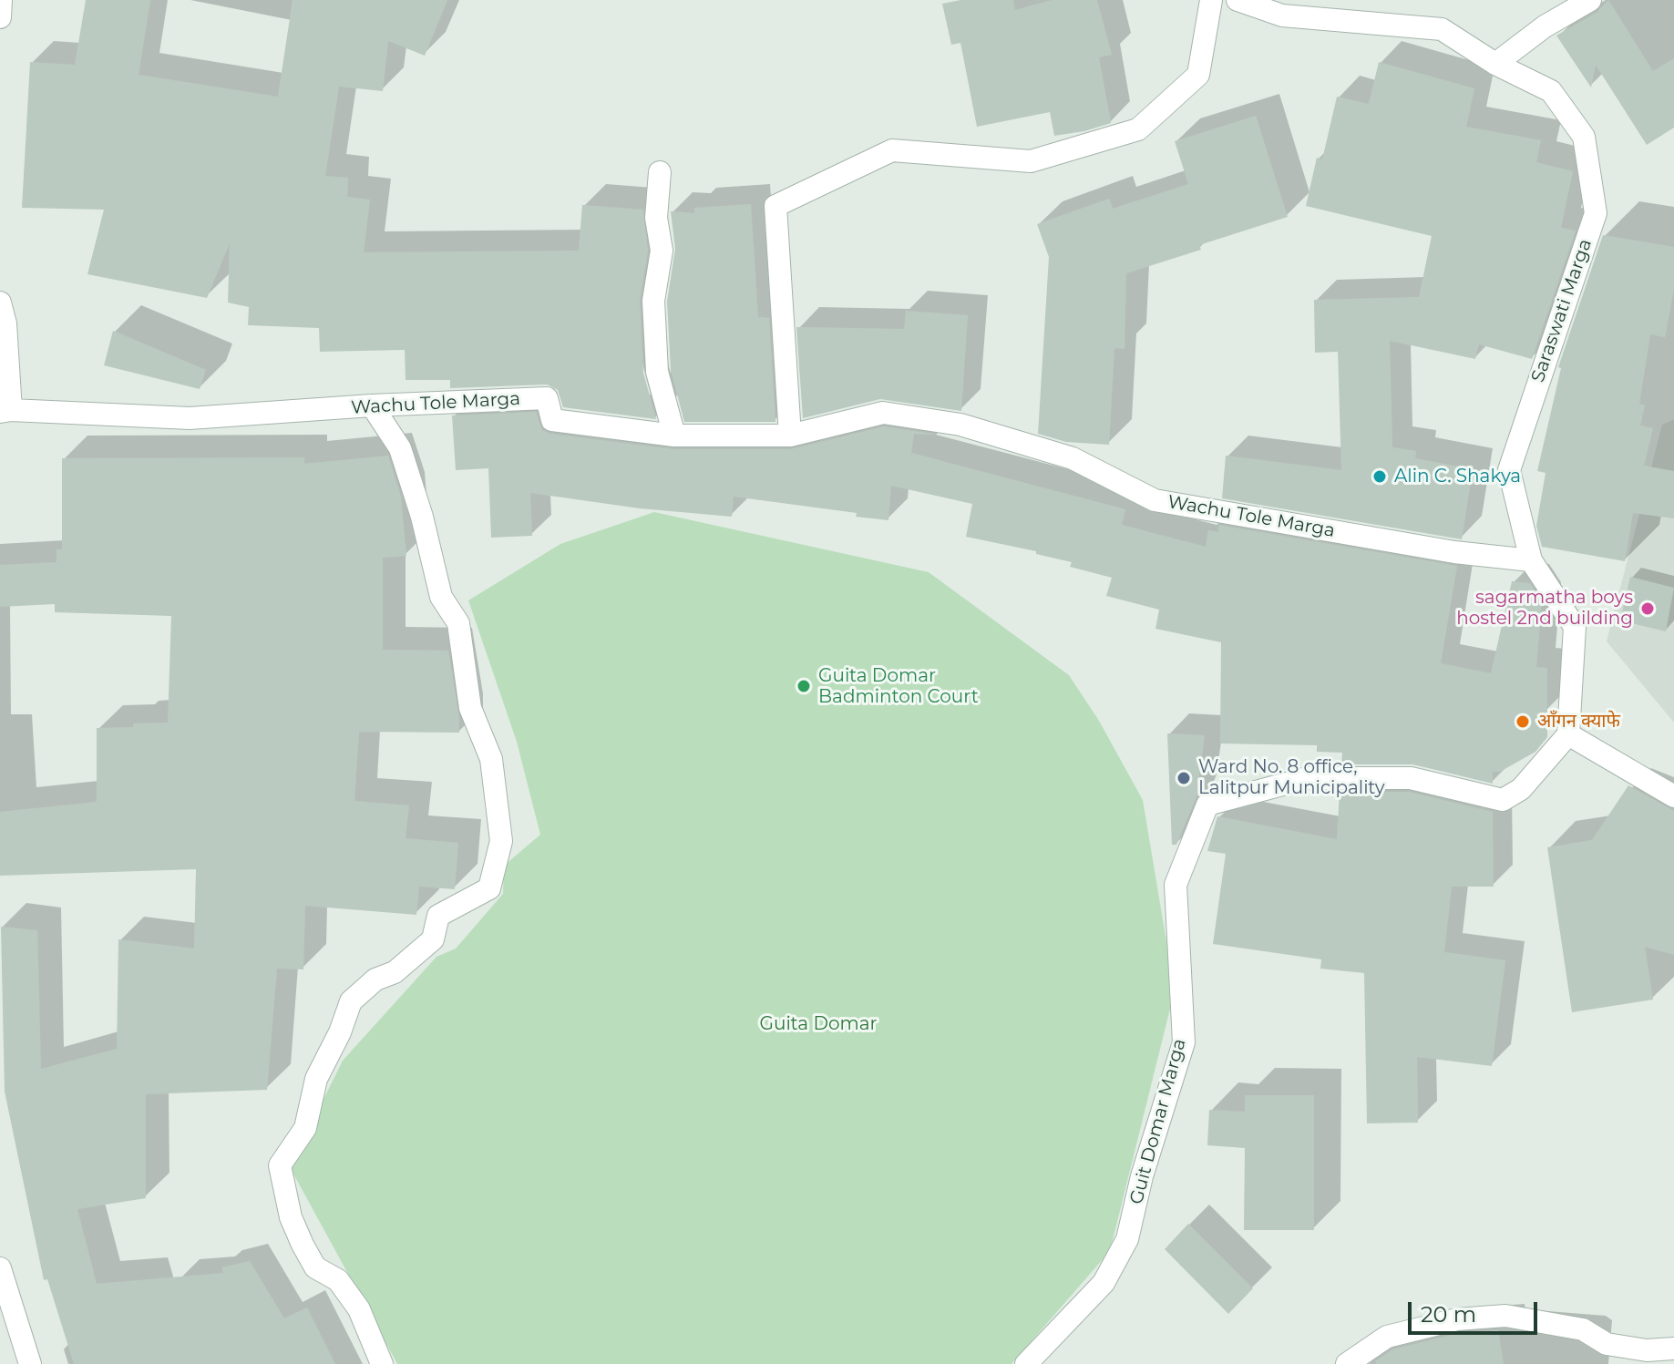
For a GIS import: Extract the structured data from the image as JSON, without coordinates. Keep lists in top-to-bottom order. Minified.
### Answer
{"streets":{"street":["Saraswati Marga","Wachu Tole Marga","Guit Domar Marga"]},"crossings":[["Saraswati Marga","Wachu Tole Marga"],["Saraswati Marga","Guit Domar Marga"]],"parks":["Guita Domar"],"places":["Alin C. Shakya","sagarmatha boys hostel 2nd building","Guita Domar Badminton Court","आँगन क्याफे","Ward No. 8 office, Lalitpur Municipality"],"scale_bar":"20 m"}
